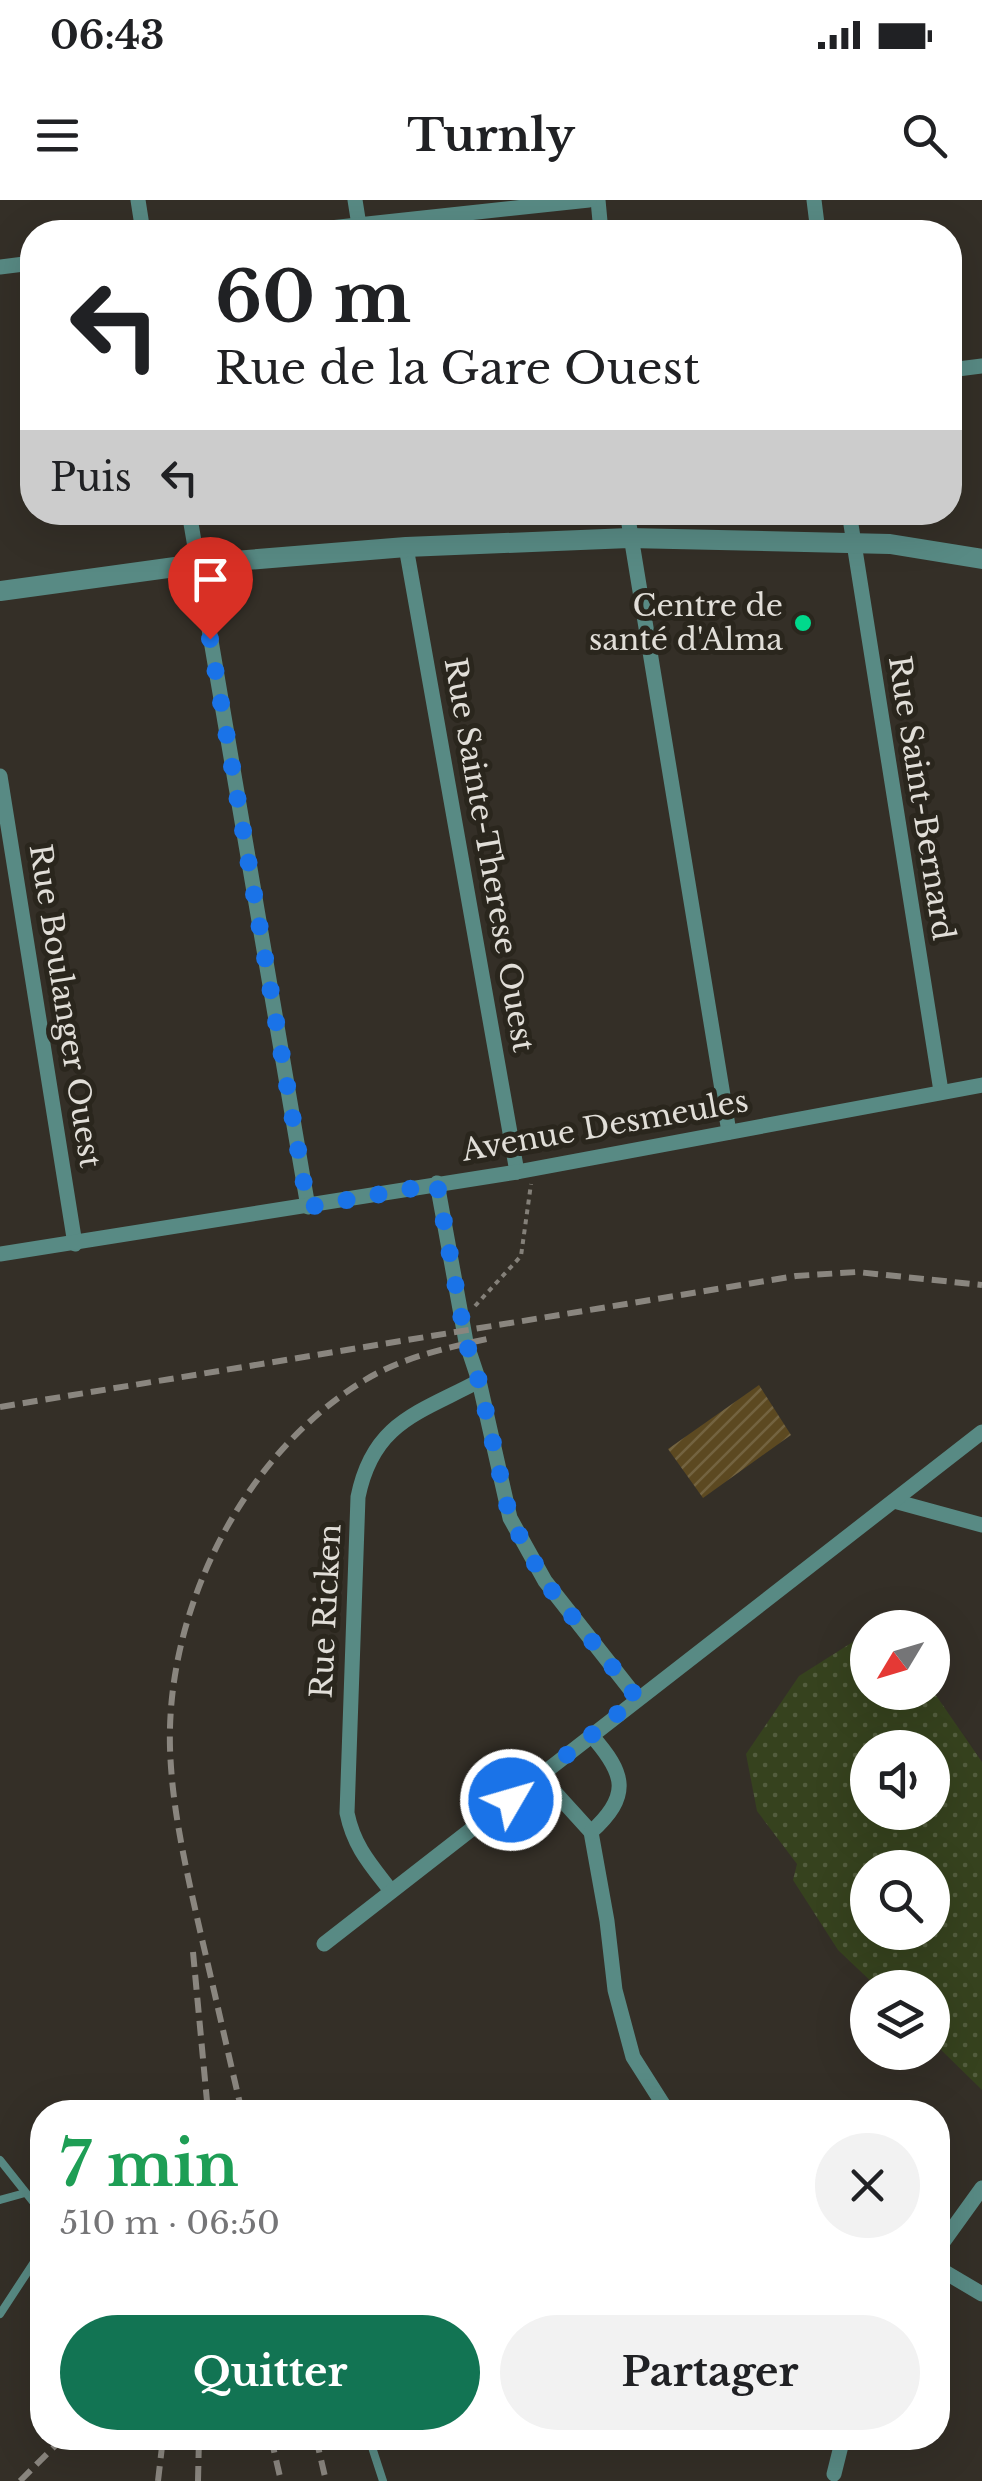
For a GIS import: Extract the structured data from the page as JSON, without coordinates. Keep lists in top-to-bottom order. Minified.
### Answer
{"streets":{"street":["Rue Saint-Bernard","Rue Sainte-Therese Ouest","Rue Boulanger Ouest","Avenue Desmeules","Rue Ricken"]},"crossings":[["Rue Saint-Bernard","Avenue Desmeules"],["Rue Sainte-Therese Ouest","Avenue Desmeules"],["Rue Boulanger Ouest","Avenue Desmeules"]],"places":["Centre de santé d'Alma"],"north":"bottom left","page":{"status":"06:43","header":"Turnly","turn":["60 m","Rue de la Gare Ouest"],"then":"Puis","heading":["7 min","510 m · 06:50"],"buttons":["Quitter","Partager"]}}
